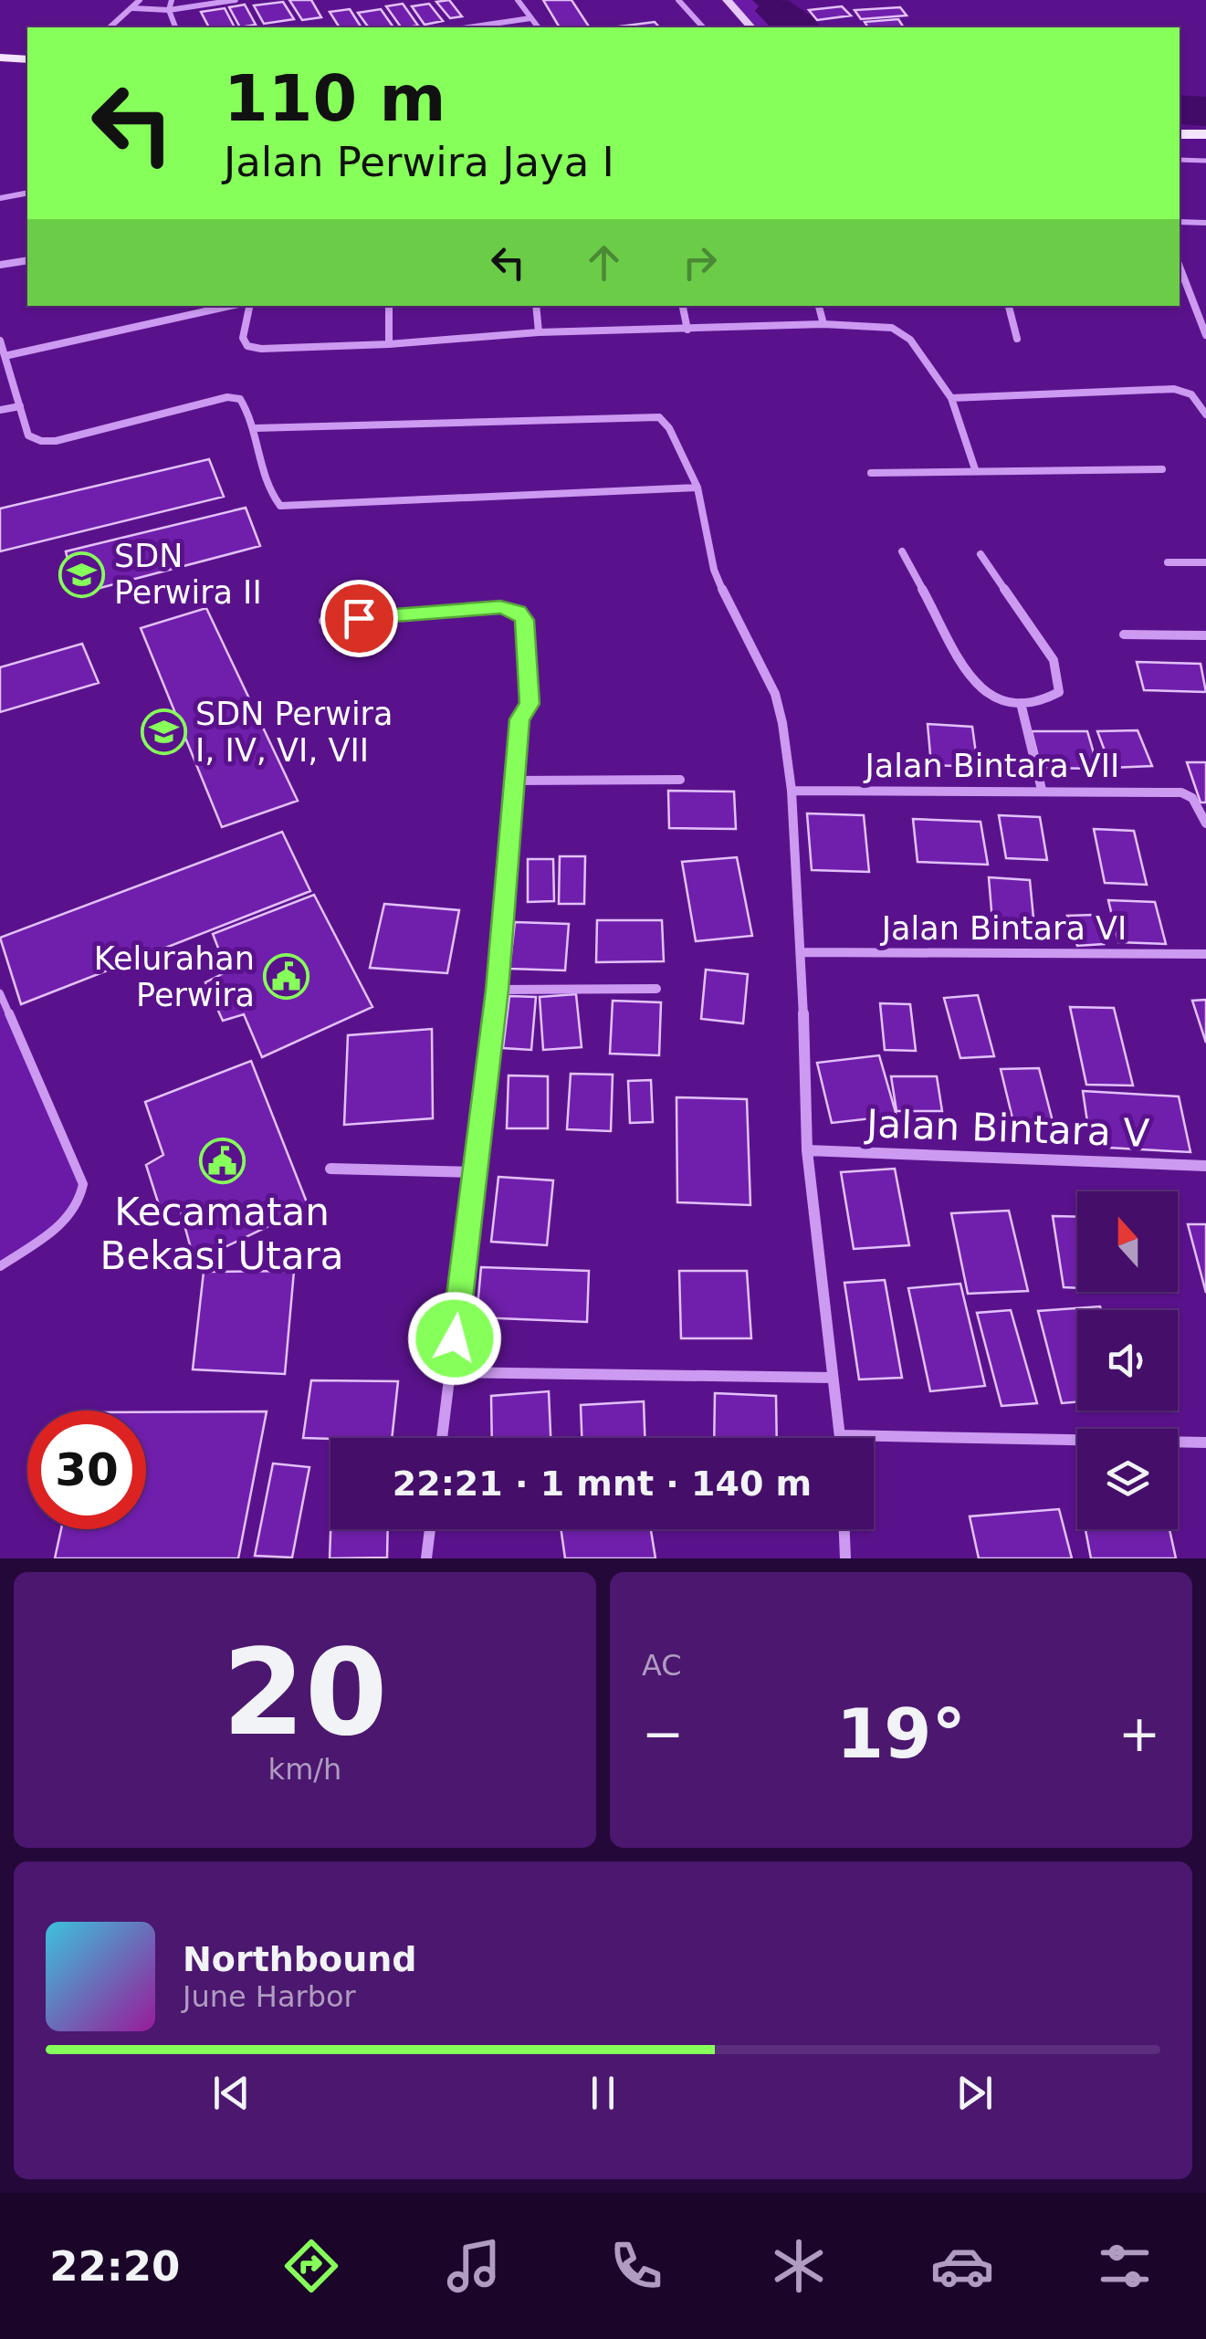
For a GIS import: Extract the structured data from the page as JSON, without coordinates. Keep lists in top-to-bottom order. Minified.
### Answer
{"streets":{"street":["Jalan Bintara VII","Jalan Bintara VI","Jalan Bintara V"]},"places":{"school or university":["SDN Perwira II","SDN Perwira I, IV, VI, VII"],"public building":["Kelurahan Perwira","Kecamatan Bekasi Utara"]},"north":"top","page":{"turn":["110 m","Jalan Perwira Jaya I"],"limit":"30","trip":"22:21 · 1 mnt · 140 m","tile":[["20","km/h"],"AC"],"heat":["−","19°","+"],"song":["Northbound","June Harbor"],"tabs":"22:20"}}
